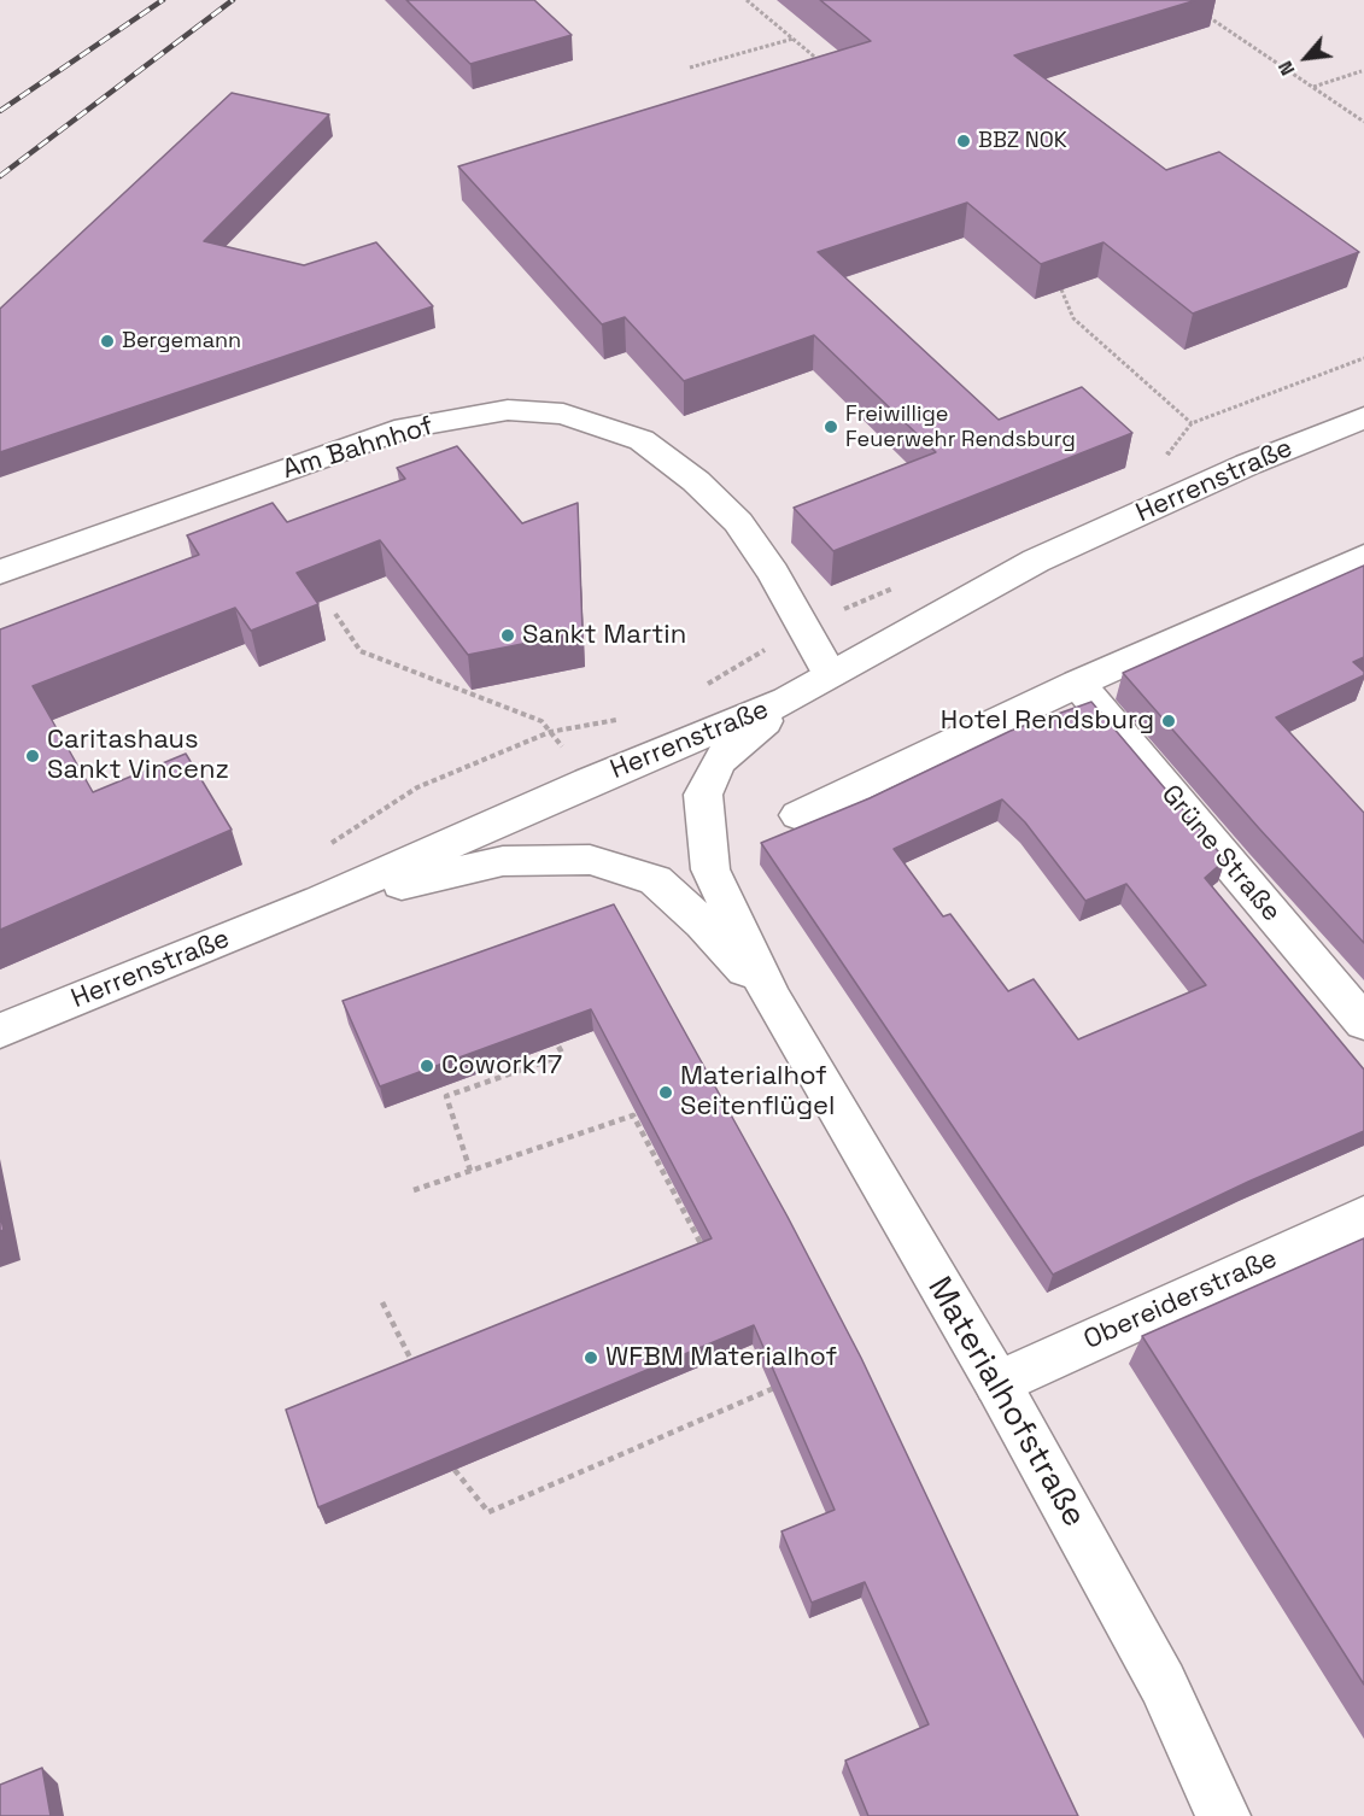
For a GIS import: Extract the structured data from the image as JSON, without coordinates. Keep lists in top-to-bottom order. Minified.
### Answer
{"streets":{"main road":["Am Bahnhof","Herrenstraße","Grüne Straße","Obereiderstraße","Materialhofstraße"]},"crossings":[["Am Bahnhof","Herrenstraße"],["Herrenstraße","Materialhofstraße"],["Obereiderstraße","Materialhofstraße"]],"places":["BBZ NOK","Bergemann","Freiwillige Feuerwehr Rendsburg","Sankt Martin","Hotel Rendsburg","Caritashaus Sankt Vincenz","Cowork17","Materialhof Seitenflügel","WFBM Materialhof"],"north":"bottom left"}
